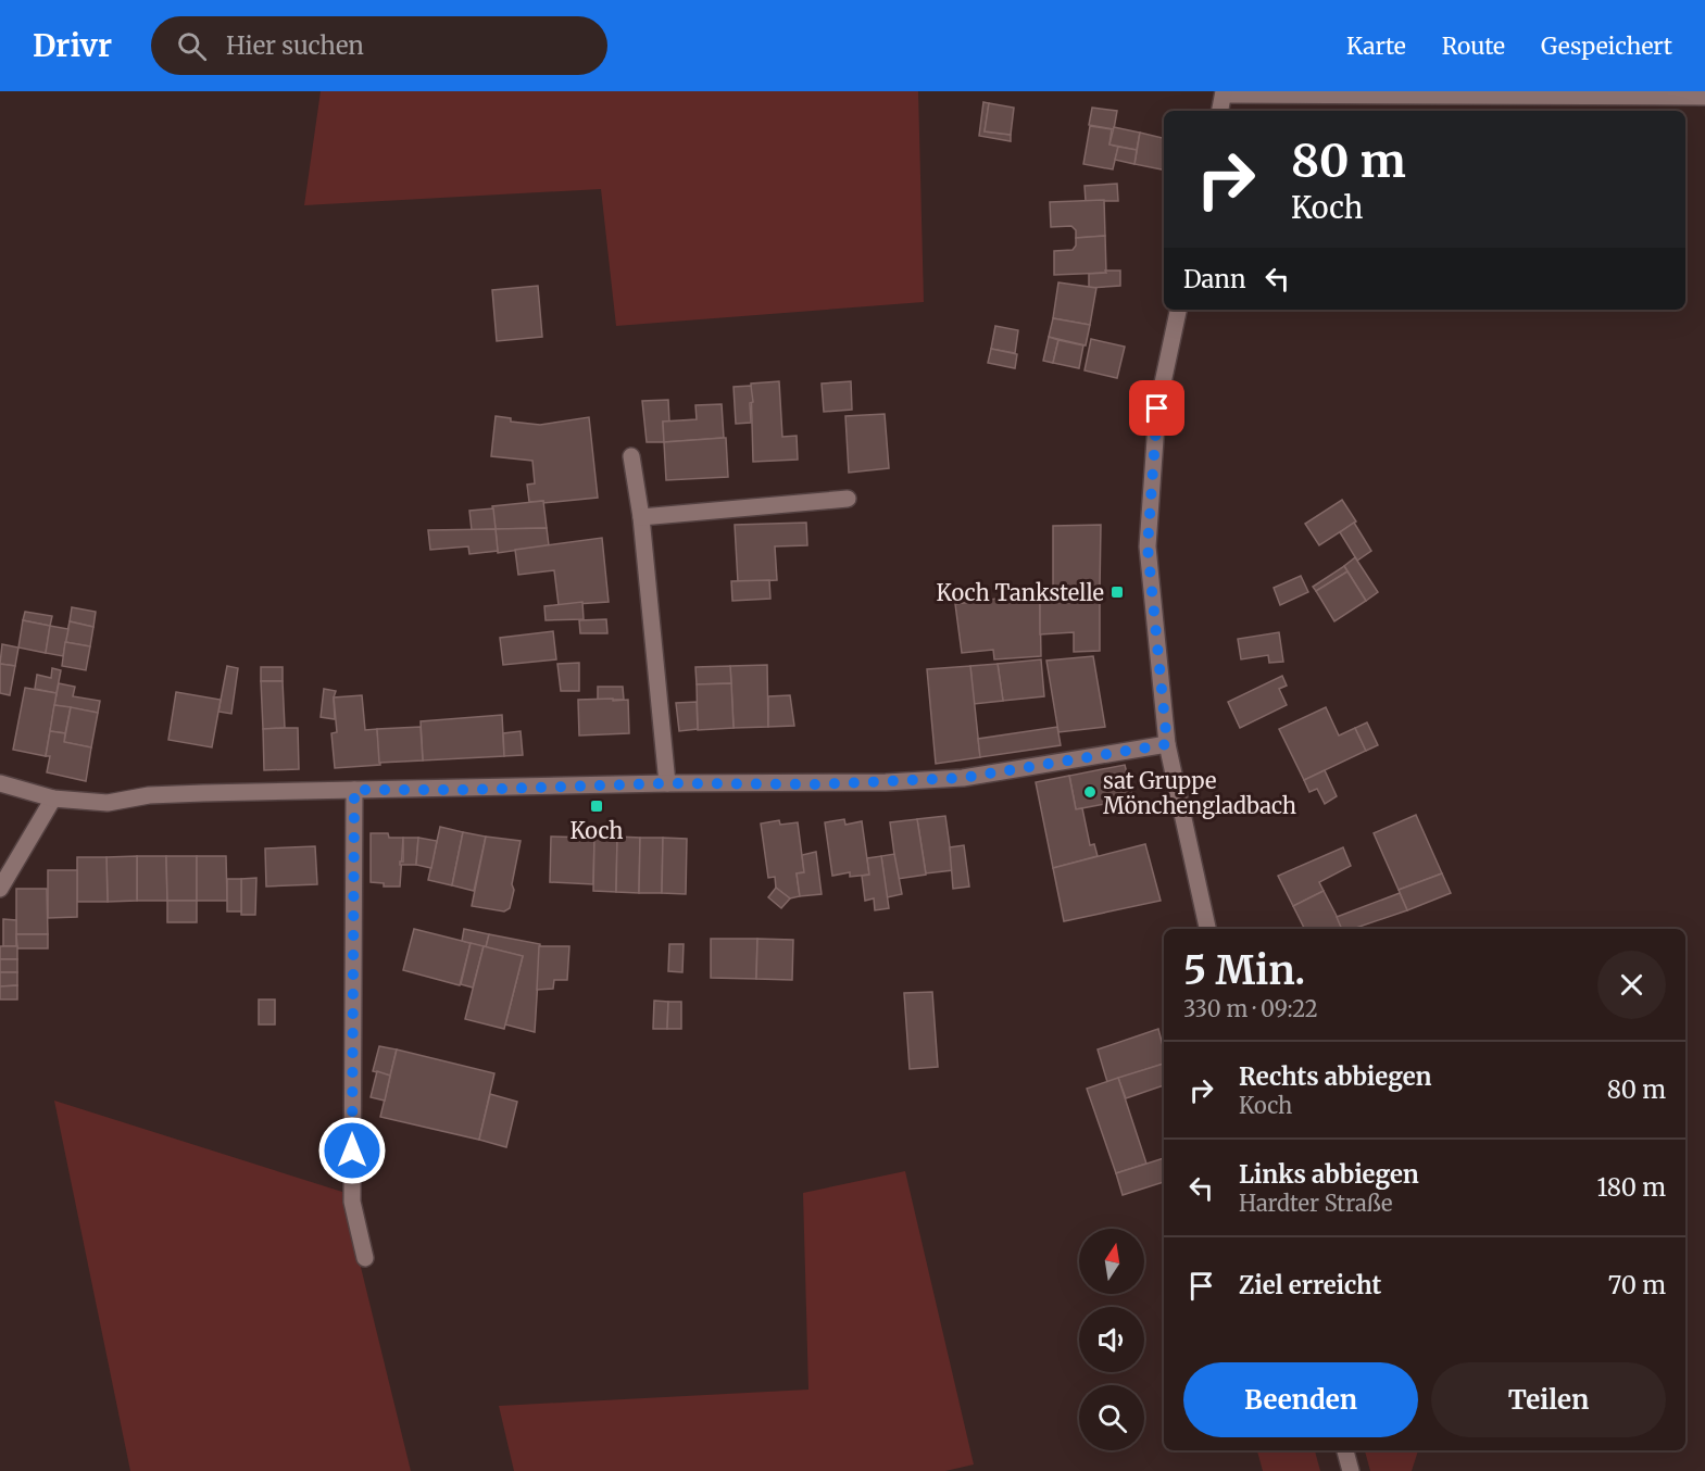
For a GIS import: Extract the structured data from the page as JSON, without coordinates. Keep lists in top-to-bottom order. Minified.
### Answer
{"places":{"transit":["Koch Tankstelle","Koch"],"other":["sat Gruppe Mönchengladbach"]},"north":"top","page":{"header":"Drivr","search":"Hier suchen","nav":["Karte","Route","Gespeichert"],"turn":["80 m","Koch"],"then":"Dann","heading":["5 Min.","330 m · 09:22"],"list":[{"name":"Rechts abbiegen","note":"Koch","value":"80 m"},{"name":"Links abbiegen","note":"Hardter Straße","value":"180 m"},{"name":"Ziel erreicht","value":"70 m"}],"buttons":["Beenden","Teilen"]}}
